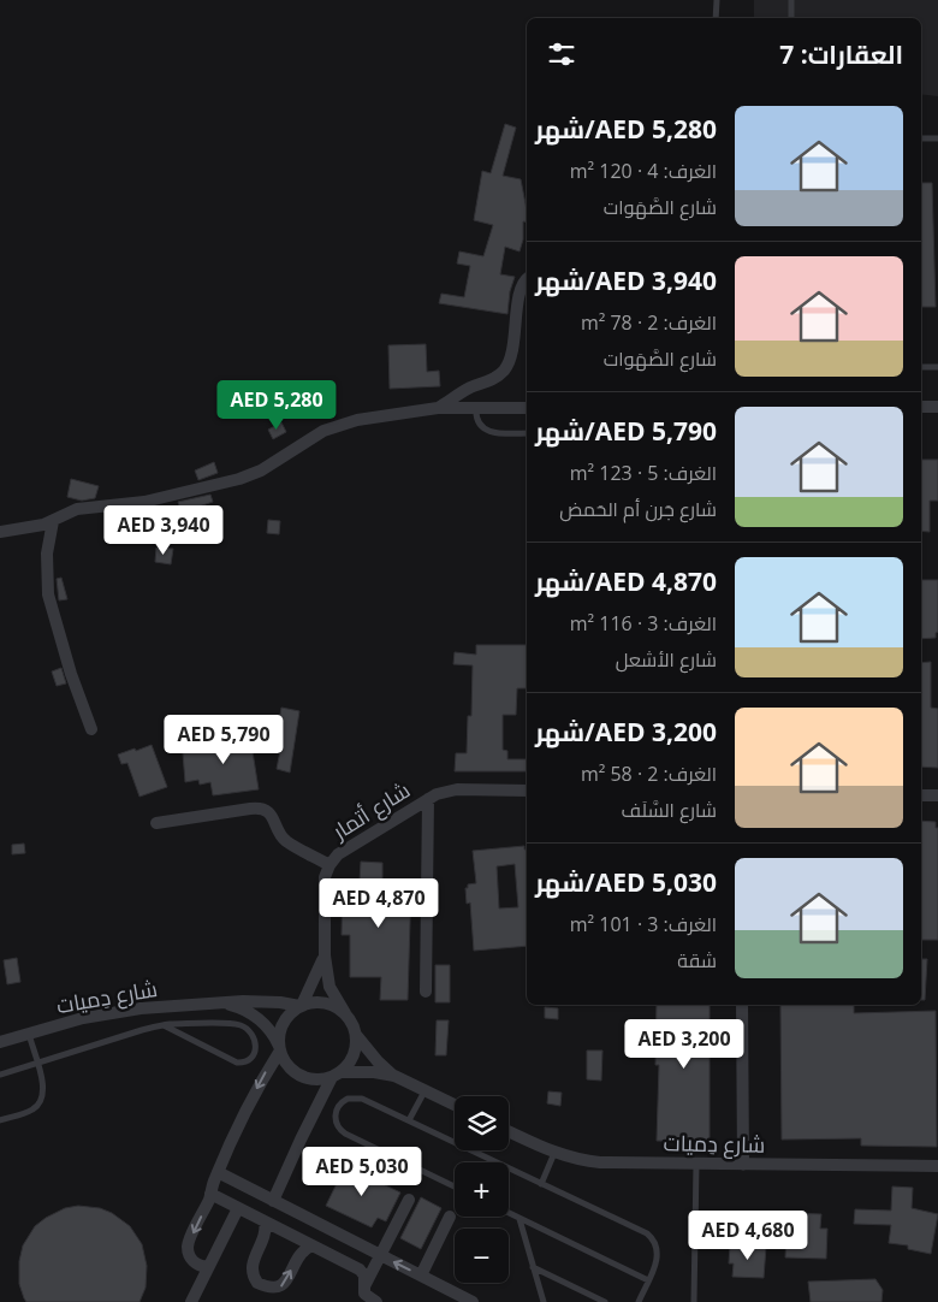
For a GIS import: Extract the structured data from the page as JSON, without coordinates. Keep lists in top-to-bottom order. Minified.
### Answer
{"streets":{"street":["شارع أتمار","شارع دِميات"]},"crossings":[["شارع أتمار","شارع دِميات"]],"page":{"heading":"العقارات: 7","list":[{"name":"AED 5,280/شهر","note":"الغرف: 4 · 120 m² · شارع الصَّهَوات"},{"name":"AED 3,940/شهر","note":"الغرف: 2 · 78 m² · شارع الصَّهَوات"},{"name":"AED 5,790/شهر","note":"الغرف: 5 · 123 m² · شارع جَرن أم الحَمض"},{"name":"AED 4,870/شهر","note":"الغرف: 3 · 116 m² · شارع الأشعل"},{"name":"AED 3,200/شهر","note":"الغرف: 2 · 58 m² · شارع السَّلَف"},{"name":"AED 5,030/شهر","note":"الغرف: 3 · 101 m² · شقة"}],"price":["AED 5,280","AED 3,940","AED 5,790","AED 4,870","AED 3,200","AED 5,030","AED 4,680"],"map_buttons":["+","−"]}}
